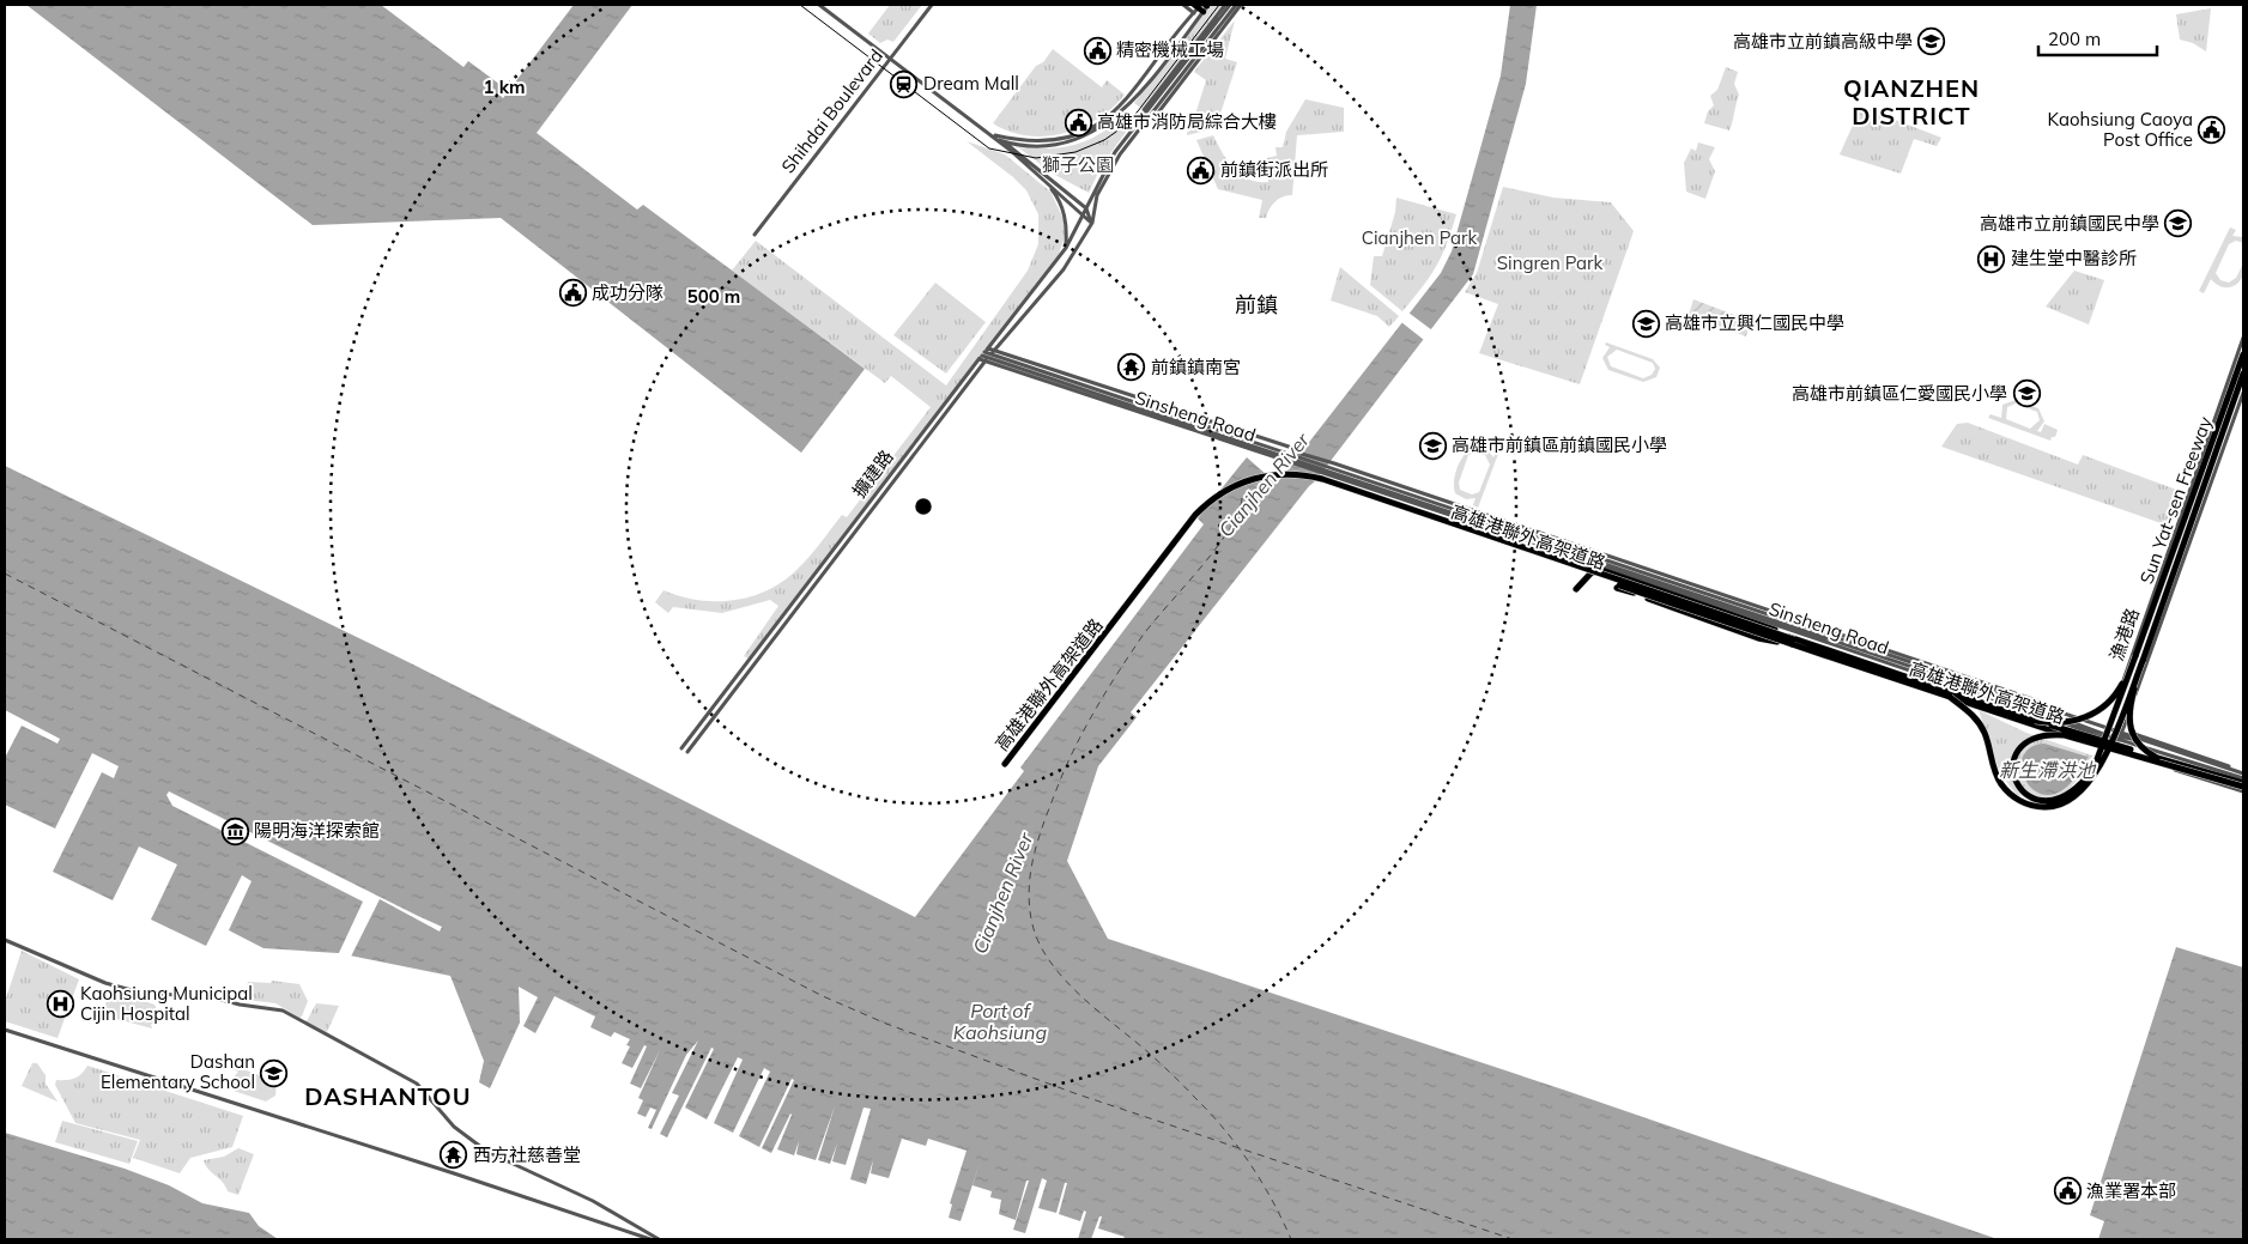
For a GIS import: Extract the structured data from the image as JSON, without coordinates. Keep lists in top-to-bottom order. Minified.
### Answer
{"streets":{"highway":["Sun Yat-sen Freeway","高雄港聯外高架道路"],"street":["Shihdai Boulevard","Sinsheng Road","擴建路","漁港路"]},"crossings":[["Sinsheng Road","擴建路"],["Sinsheng Road","高雄港聯外高架道路"],["Sinsheng Road","漁港路"]],"districts":["QIANZHEN DISTRICT","前鎮","DASHANTOU"],"water":["Cianjhen River","新生滯洪池","Port of Kaohsiung"],"parks":["獅子公園","Cianjhen Park","Singren Park"],"places":{"school or university":["高雄市立前鎮高級中學","高雄市立前鎮國民中學","高雄市立興仁國民中學","高雄市前鎮區仁愛國民小學","高雄市前鎮區前鎮國民小學","Dashan Elementary School"],"public building":["精密機械工場","高雄市消防局綜合大樓","Kaohsiung Caoya Post Office","前鎮街派出所","成功分隊","漁業署本部"],"station":["Dream Mall"],"hospital":["建生堂中醫診所","Kaohsiung Municipal Cijin Hospital"],"temple":["前鎮鎮南宮","西方社慈善堂"],"museum":["陽明海洋探索館"]},"scale_bar":"200 m","rings":["1 km","500 m"]}
